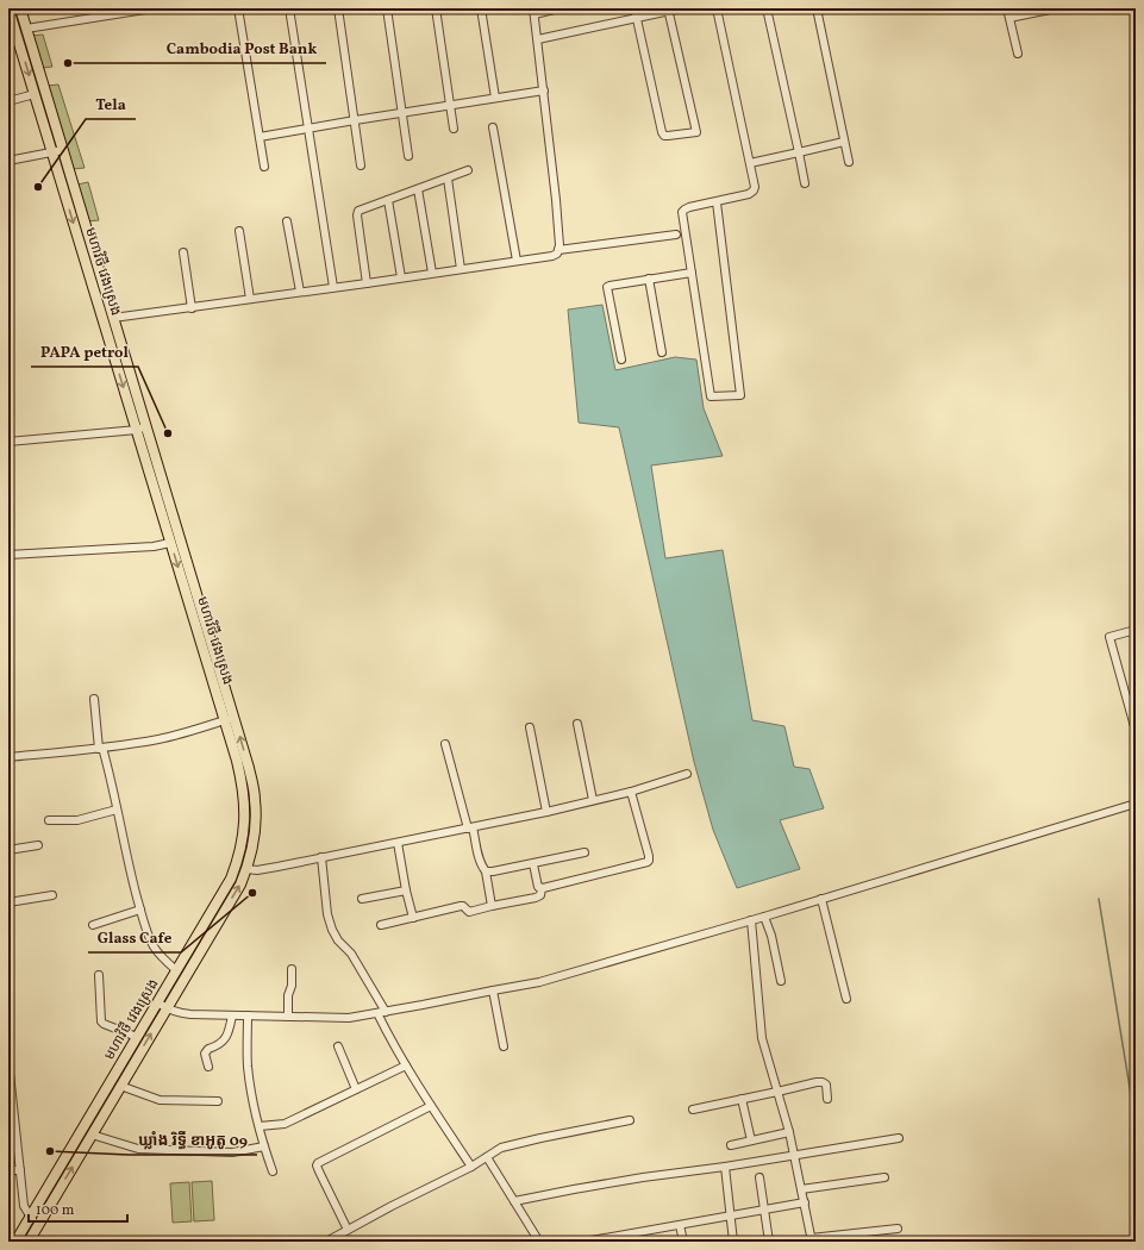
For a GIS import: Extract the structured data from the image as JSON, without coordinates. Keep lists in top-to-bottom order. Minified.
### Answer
{"streets":{"main road":["មហាវិថី វេងស្រេង"]},"places":["Cambodia Post Bank","Tela","PAPA petrol","Glass Cafe","ឃ្លាំង រិទ្ធី ខាអូតូ 09"],"scale_bar":"100 m"}
